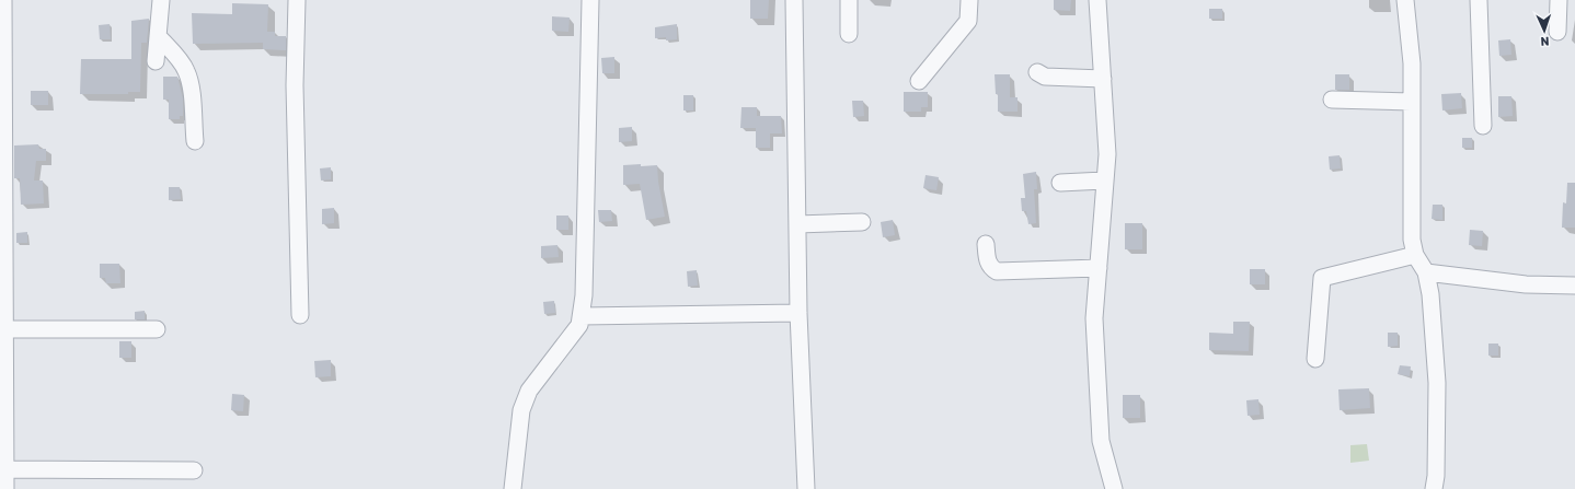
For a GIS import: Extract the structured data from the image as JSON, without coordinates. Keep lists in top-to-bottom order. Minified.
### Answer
{"north":"bottom"}
